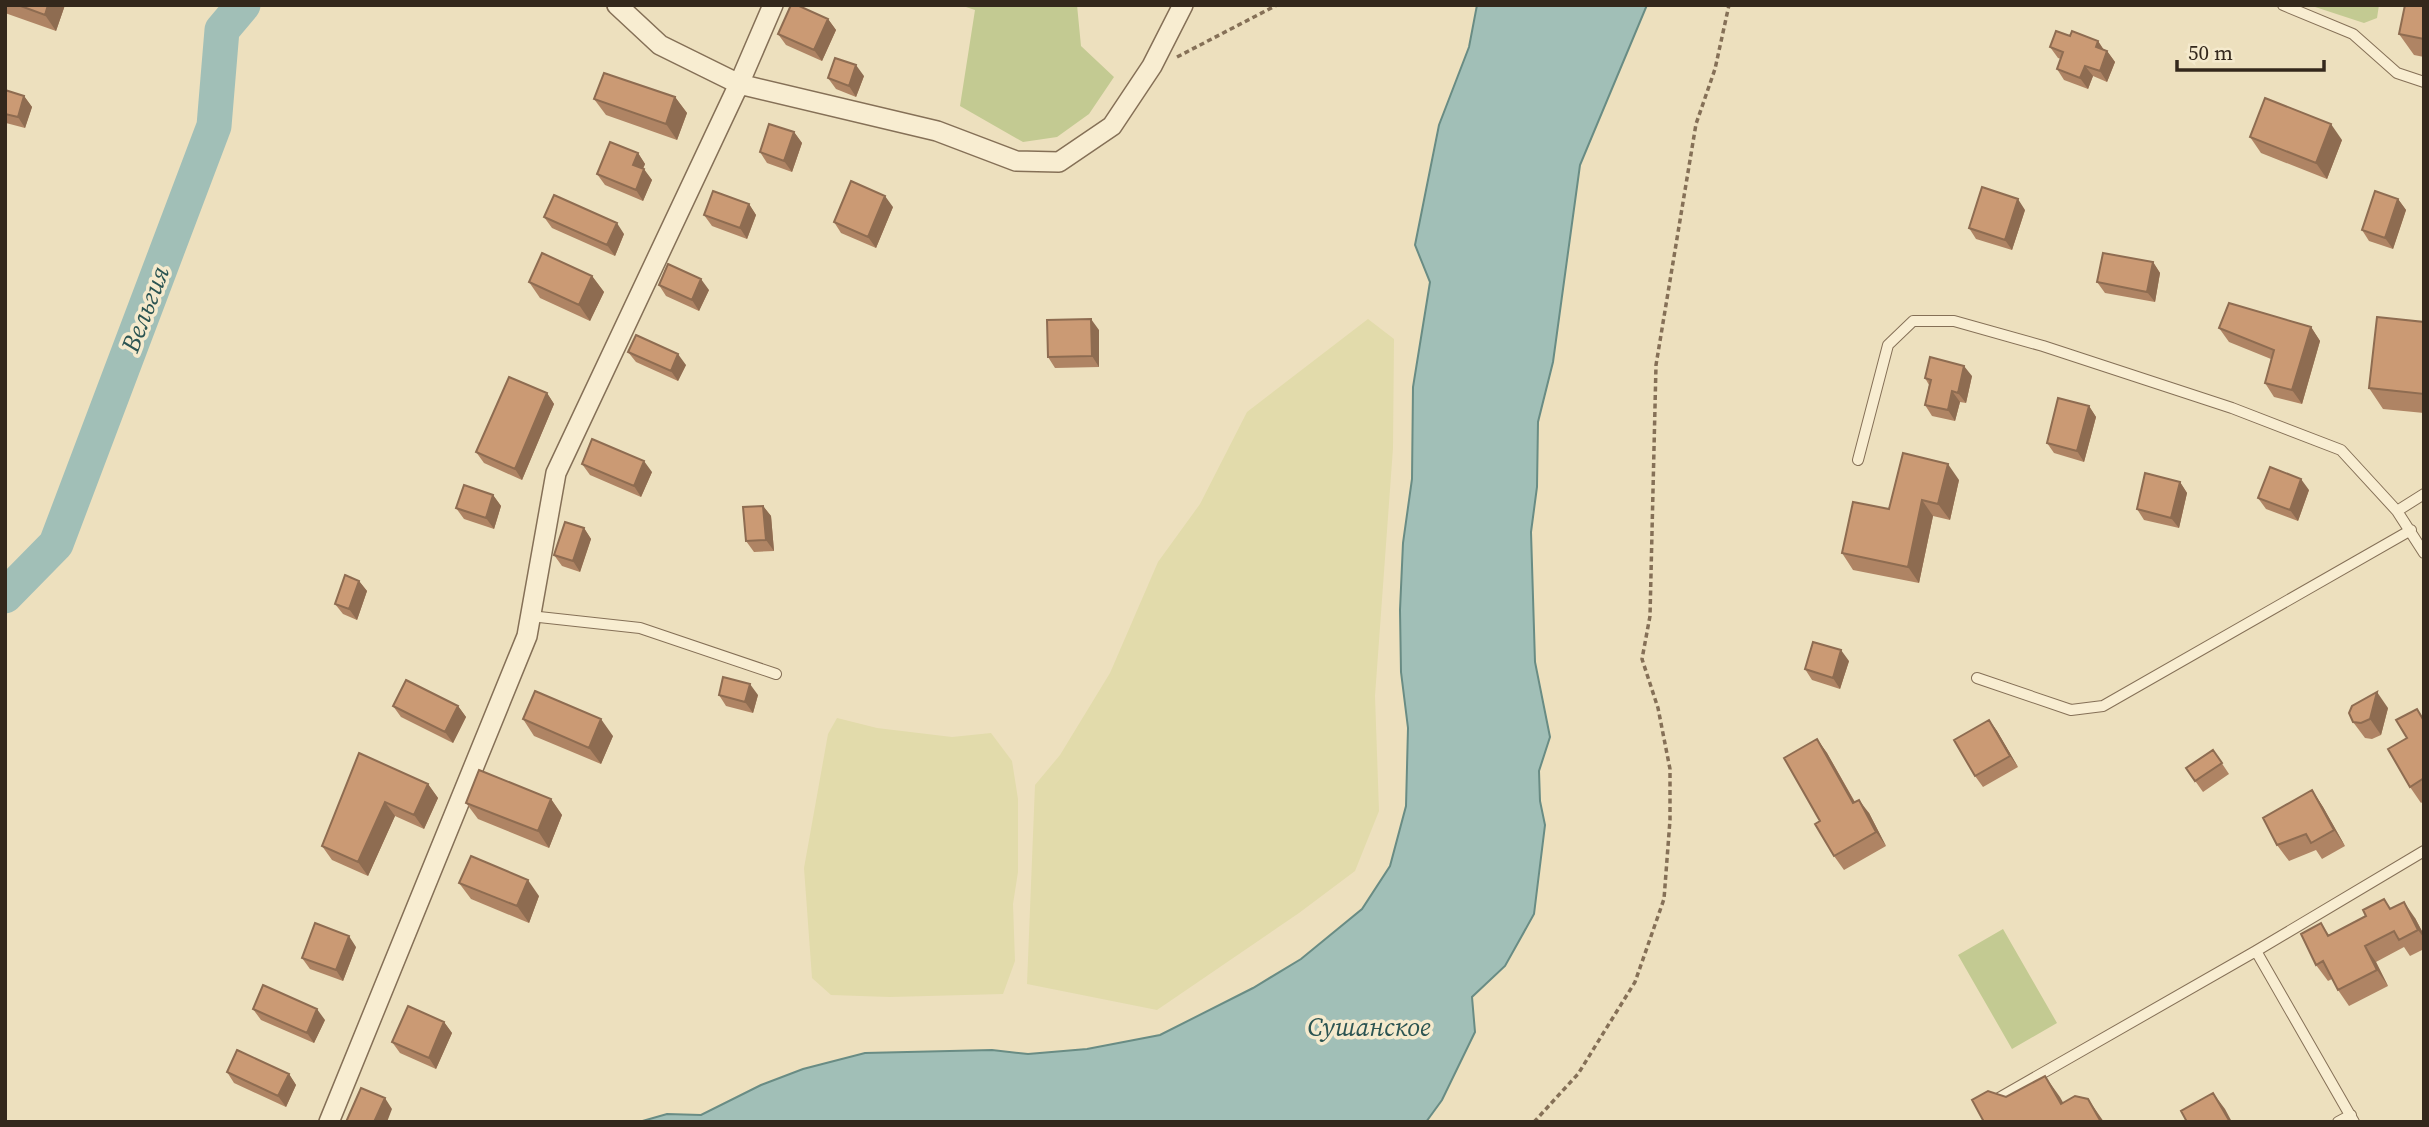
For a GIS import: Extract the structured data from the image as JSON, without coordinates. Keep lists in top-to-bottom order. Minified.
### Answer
{"water":["Вельгия","Сушанское"],"scale_bar":"50 m"}
